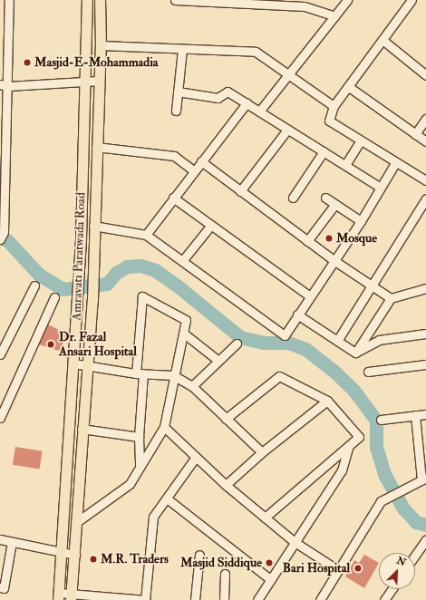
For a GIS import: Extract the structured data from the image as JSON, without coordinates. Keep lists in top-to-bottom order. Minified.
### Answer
{"streets":{"main road":["Amravati Paratwada Road"]},"places":["Masjid-E-Mohammadia","Mosque","Dr. Fazal Ansari Hospital","M.R. Traders","Masjid Siddique","Bari Hospital"],"north":"top right"}
